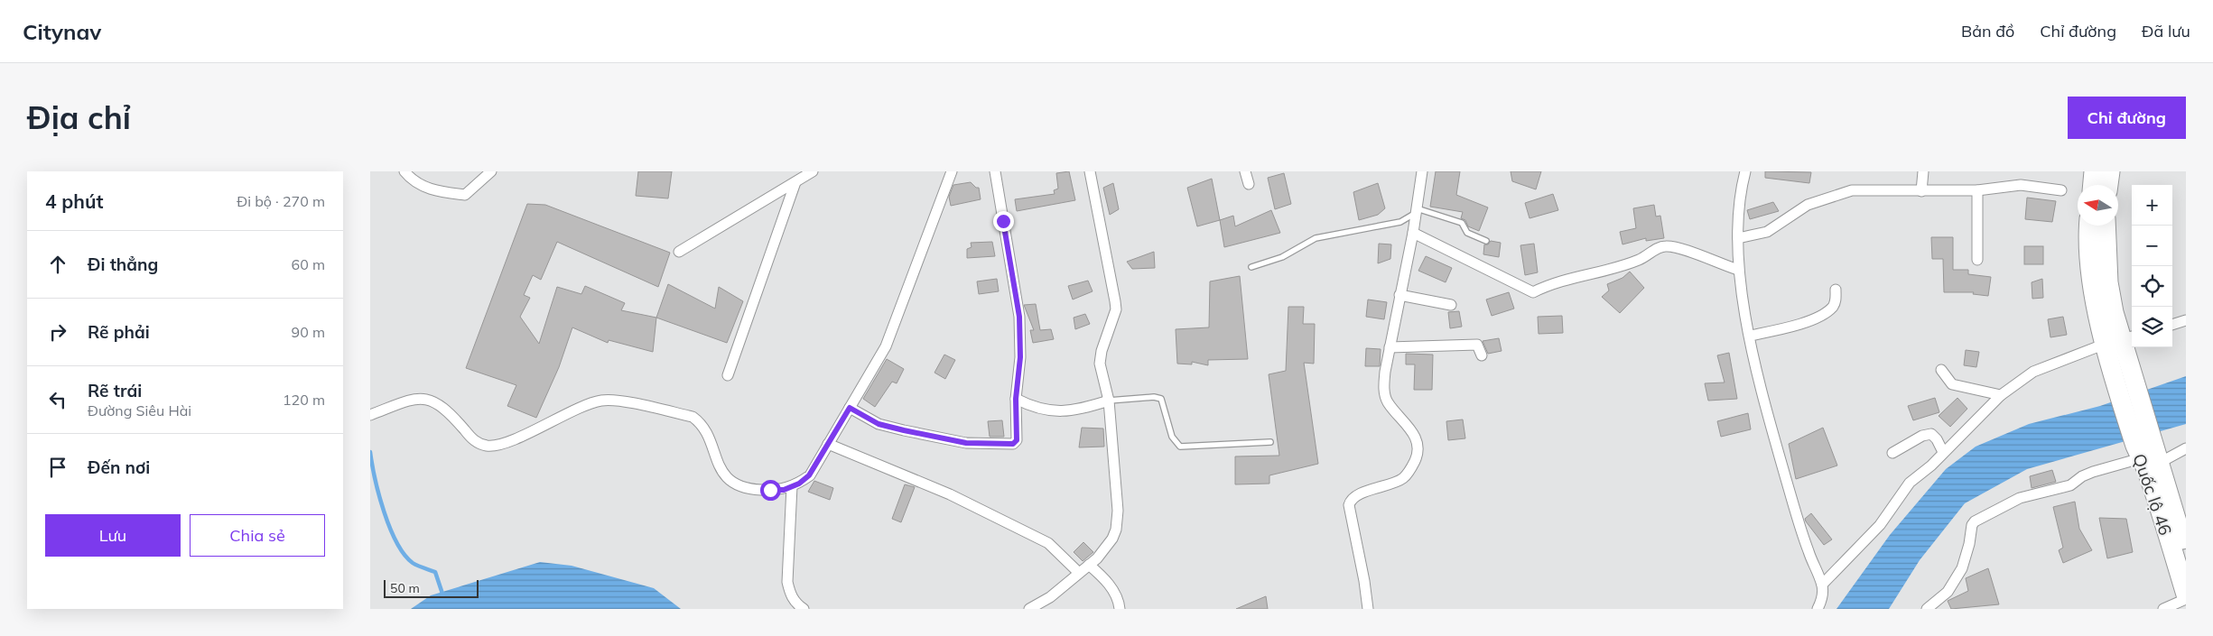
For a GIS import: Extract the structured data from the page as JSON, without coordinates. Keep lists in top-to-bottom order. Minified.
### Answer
{"streets":{"highway":["Quốc lộ 46"]},"scale_bar":"50 m","north":"left","page":{"header":"Citynav","nav":["Bản đồ","Chỉ đường","Đã lưu"],"buttons":["Chỉ đường",["Lưu","Chia sẻ"]],"title":"Địa chỉ","heading":["4 phút","Đi bộ · 270 m"],"map_buttons":["+","−"],"list":[["Đi thẳng","60 m"],["Rẽ phải","90 m"],["Rẽ trái","Đường Siêu Hài","120 m"],"Đến nơi"],"scale":"50 m"}}
